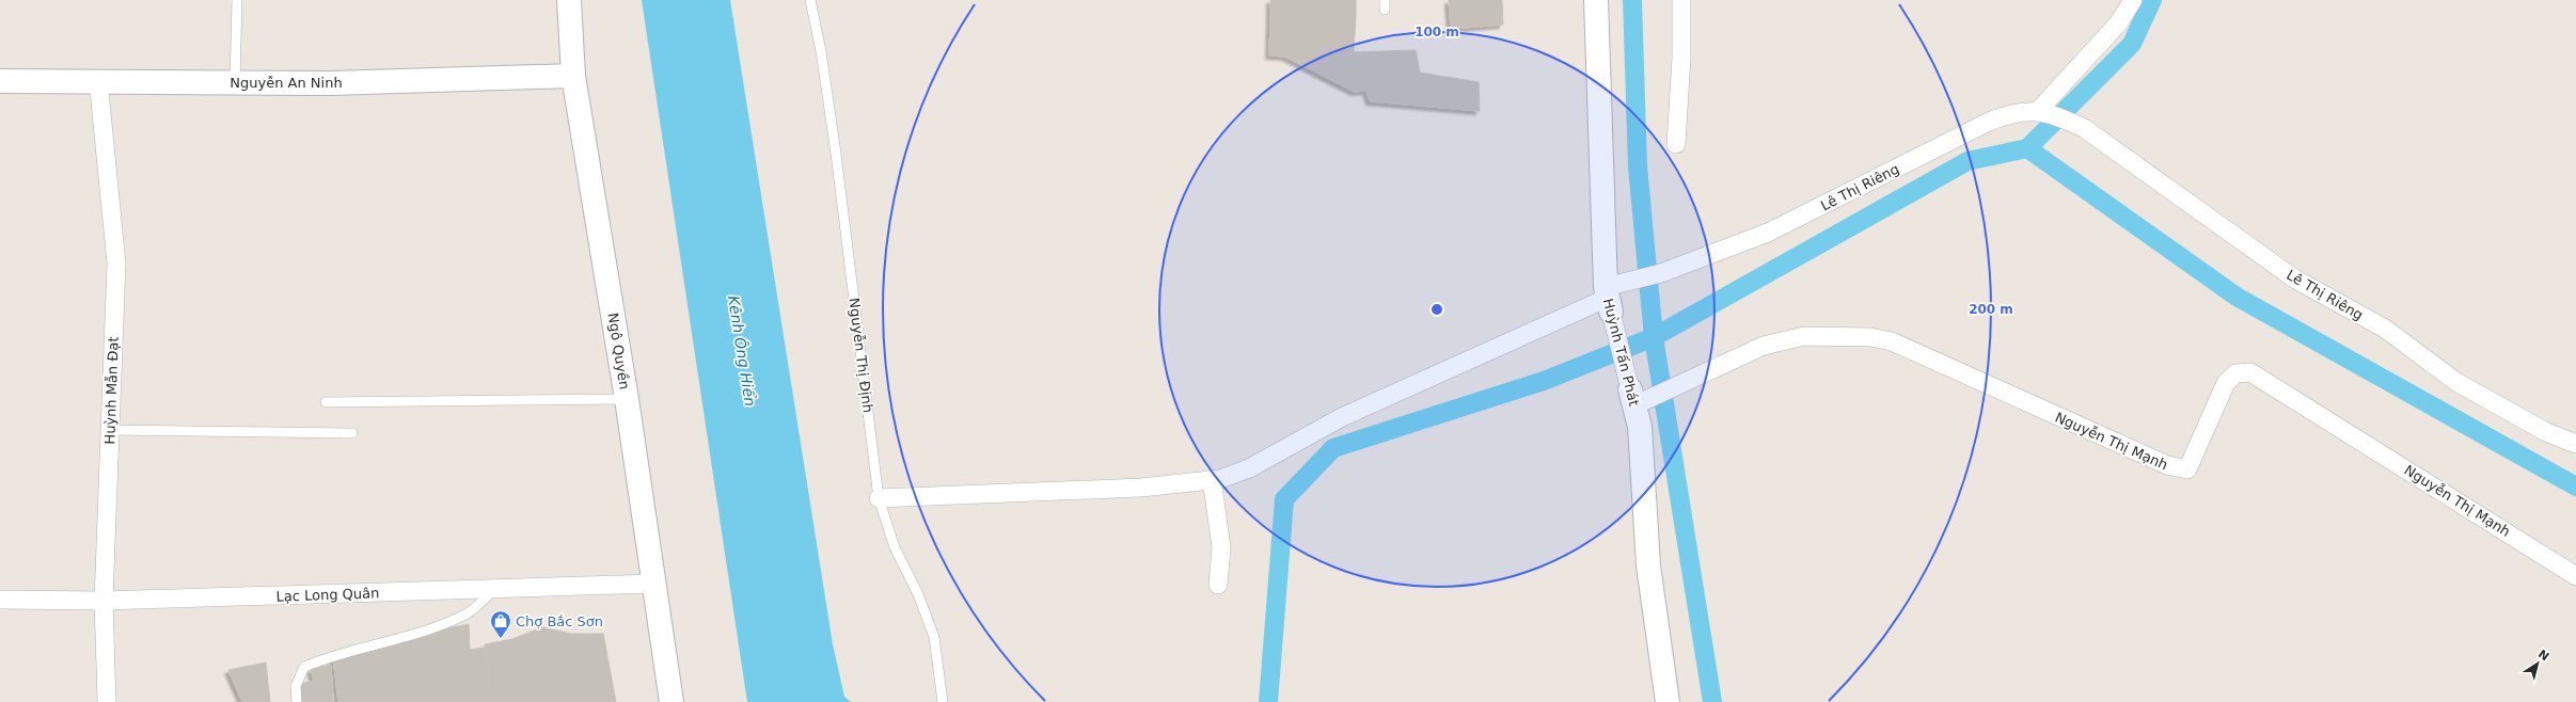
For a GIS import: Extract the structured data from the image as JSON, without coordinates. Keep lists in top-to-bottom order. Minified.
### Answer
{"streets":{"street":["Nguyễn An Ninh","Lê Thị Riêng","Ngô Quyền","Huỳnh Tấn Phát","Huỳnh Mẫn Đạt","Nguyễn Thị Mạnh","Lạc Long Quân"],"lane":["Nguyễn Thị Định"]},"crossings":[["Nguyễn An Ninh","Ngô Quyền"],["Nguyễn An Ninh","Huỳnh Mẫn Đạt"],["Lê Thị Riêng","Huỳnh Tấn Phát"],["Lê Thị Riêng","Nguyễn Thị Định"],["Ngô Quyền","Lạc Long Quân"],["Huỳnh Tấn Phát","Nguyễn Thị Mạnh"],["Huỳnh Mẫn Đạt","Lạc Long Quân"]],"water":["Kênh Ông Hiển"],"places":{"shop":["Chợ Bắc Sơn"]},"north":"top right","rings":["100 m","200 m"]}
